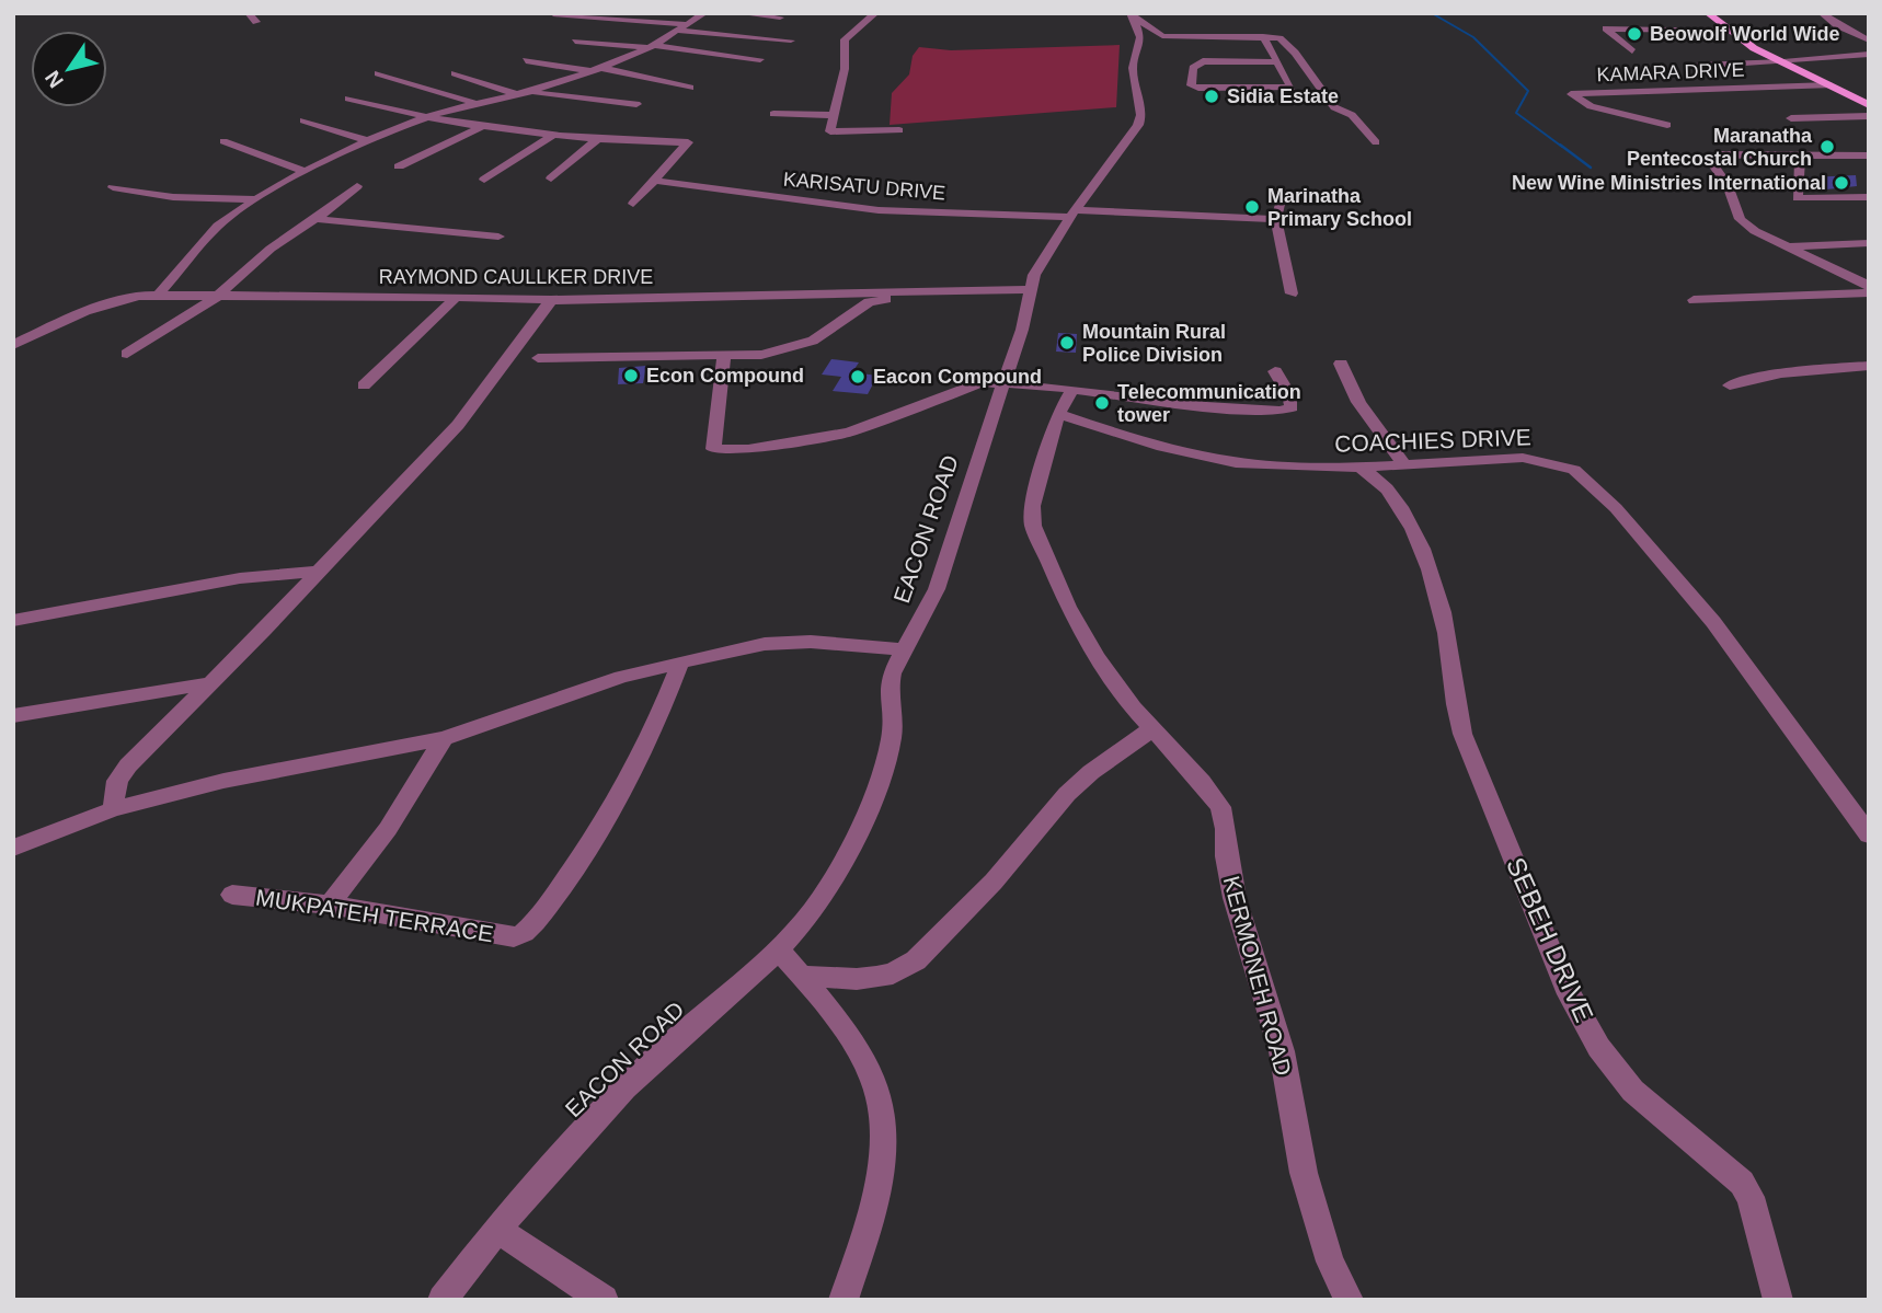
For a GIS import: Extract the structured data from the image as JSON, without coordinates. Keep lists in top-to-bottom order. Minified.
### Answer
{"streets":{"street":["KAMARA DRIVE","KARISATU DRIVE","RAYMOND CAULLKER DRIVE","COACHIES DRIVE","EACON ROAD","MUKPATEH TERRACE","SEBEH DRIVE","KERMONEH ROAD"]},"crossings":[["KARISATU DRIVE","EACON ROAD"],["RAYMOND CAULLKER DRIVE","EACON ROAD"],["COACHIES DRIVE","SEBEH DRIVE"],["COACHIES DRIVE","KERMONEH ROAD"]],"places":["Beowolf World Wide","Sidia Estate","Maranatha Pentecostal Church","New Wine Ministries International","Marinatha Primary School","Mountain Rural Police Division","Econ Compound","Eacon Compound","Telecommunication tower"],"north":"bottom left"}
